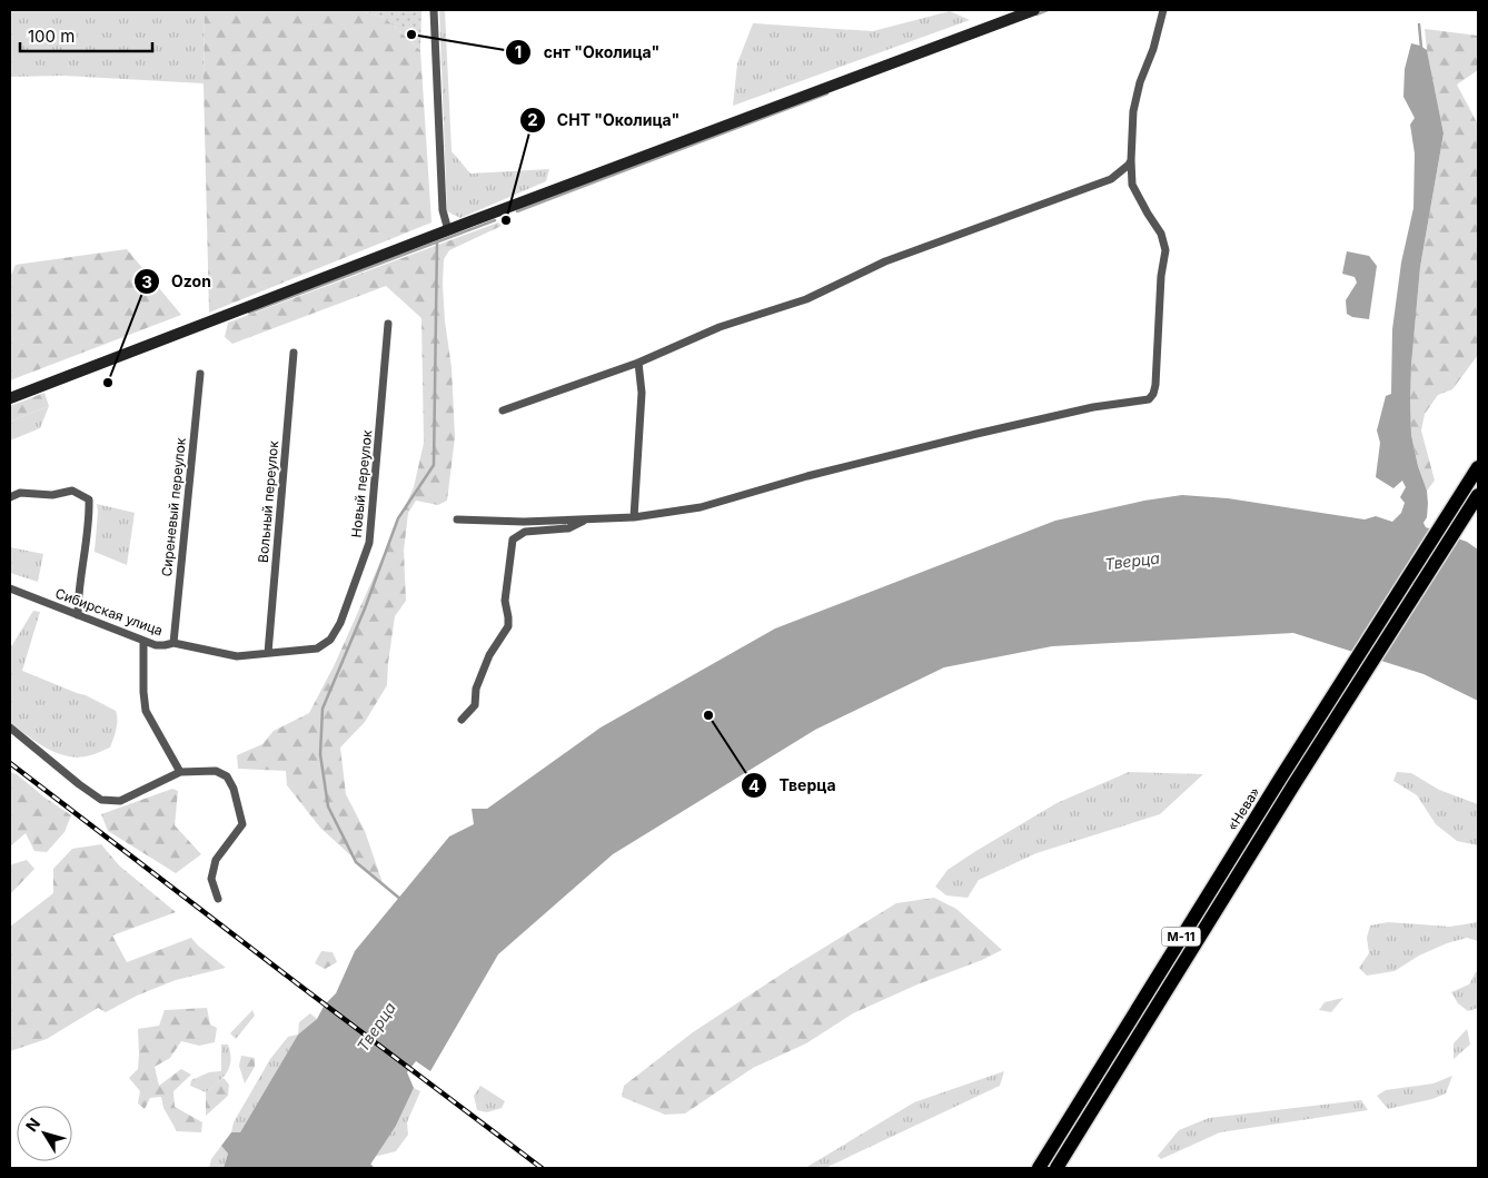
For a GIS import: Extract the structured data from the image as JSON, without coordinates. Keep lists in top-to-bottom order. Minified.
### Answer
{"streets":{"highway":["«Нева»","М-11"],"street":["Новый переулок","Вольный переулок","Сиреневый переулок","Сибирская улица"]},"crossings":[["Новый переулок","Сибирская улица"],["Вольный переулок","Сибирская улица"],["Сиреневый переулок","Сибирская улица"]],"water":["Тверца"],"places":["снт \"Околица\"","СНТ \"Околица\"","Ozon","Тверца"],"scale_bar":"100 m","north":"top left"}
